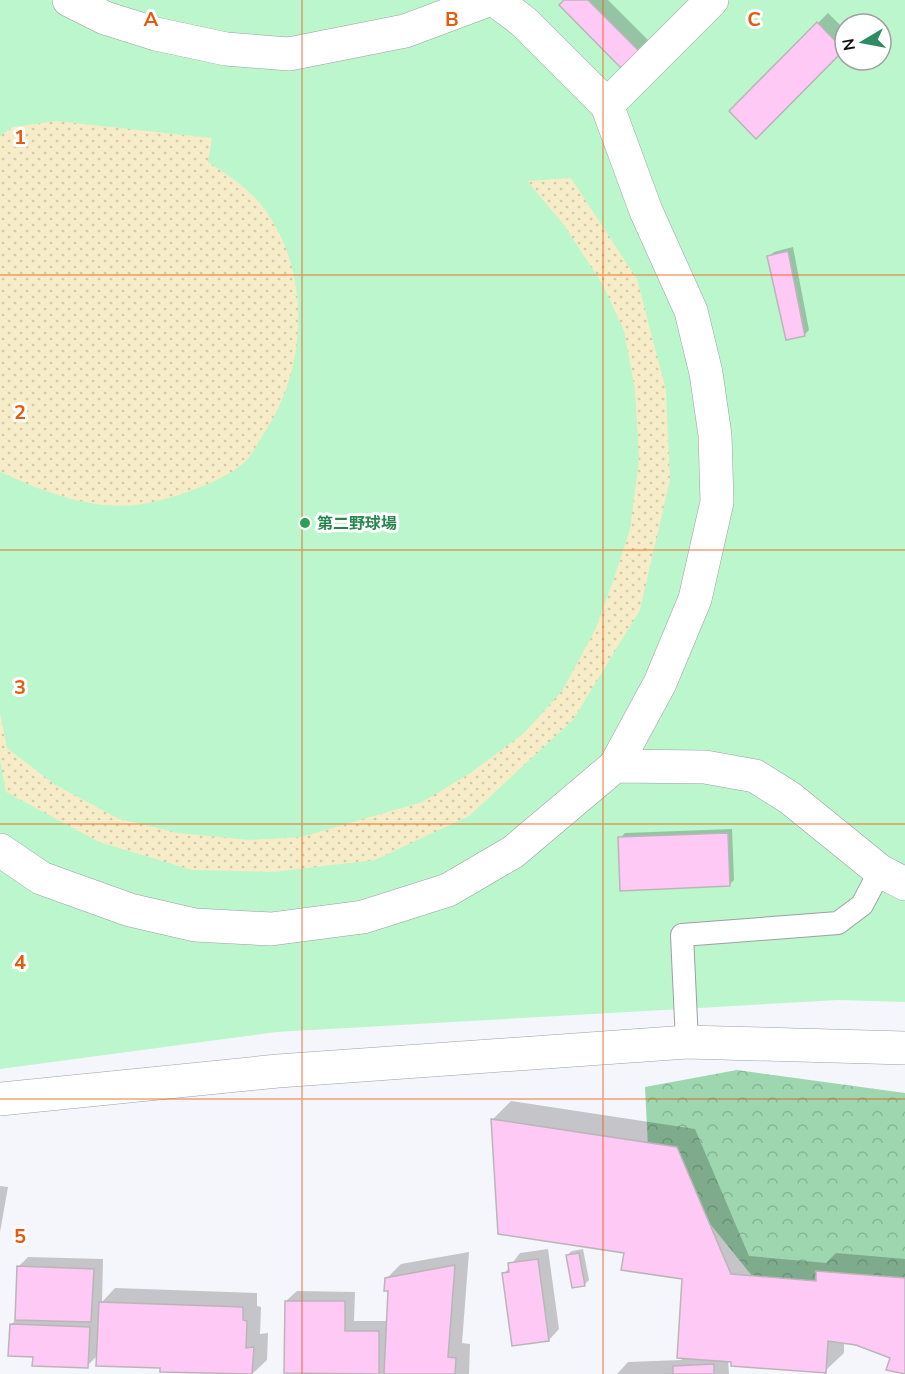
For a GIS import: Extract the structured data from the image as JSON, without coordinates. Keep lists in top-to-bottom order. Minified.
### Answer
{"places":["第二野球場"],"north":"left","grid":{"columns":["A","B","C"],"rows":["1","2","3","4","5"]}}
